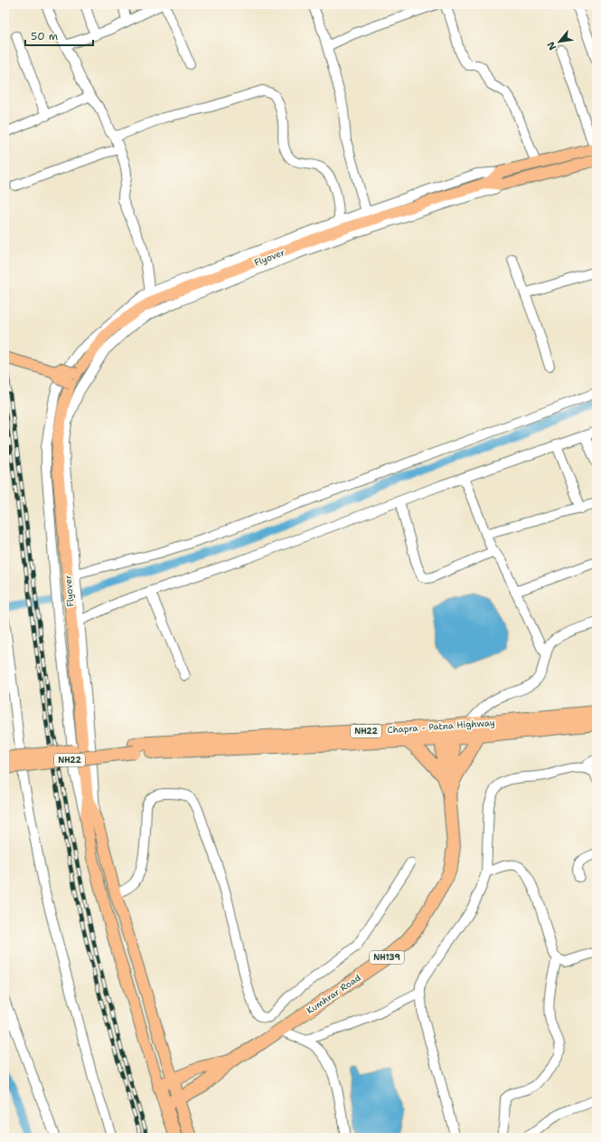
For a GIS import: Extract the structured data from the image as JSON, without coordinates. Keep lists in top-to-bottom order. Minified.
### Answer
{"streets":{"highway":["Chapra - Patna Highway","NH22","NH139","Kumhrar Road"],"main road":["Flyover"]},"crossings":[["Chapra - Patna Highway","NH22"],["Chapra - Patna Highway","Kumhrar Road"]],"scale_bar":"50 m","north":"bottom left"}
